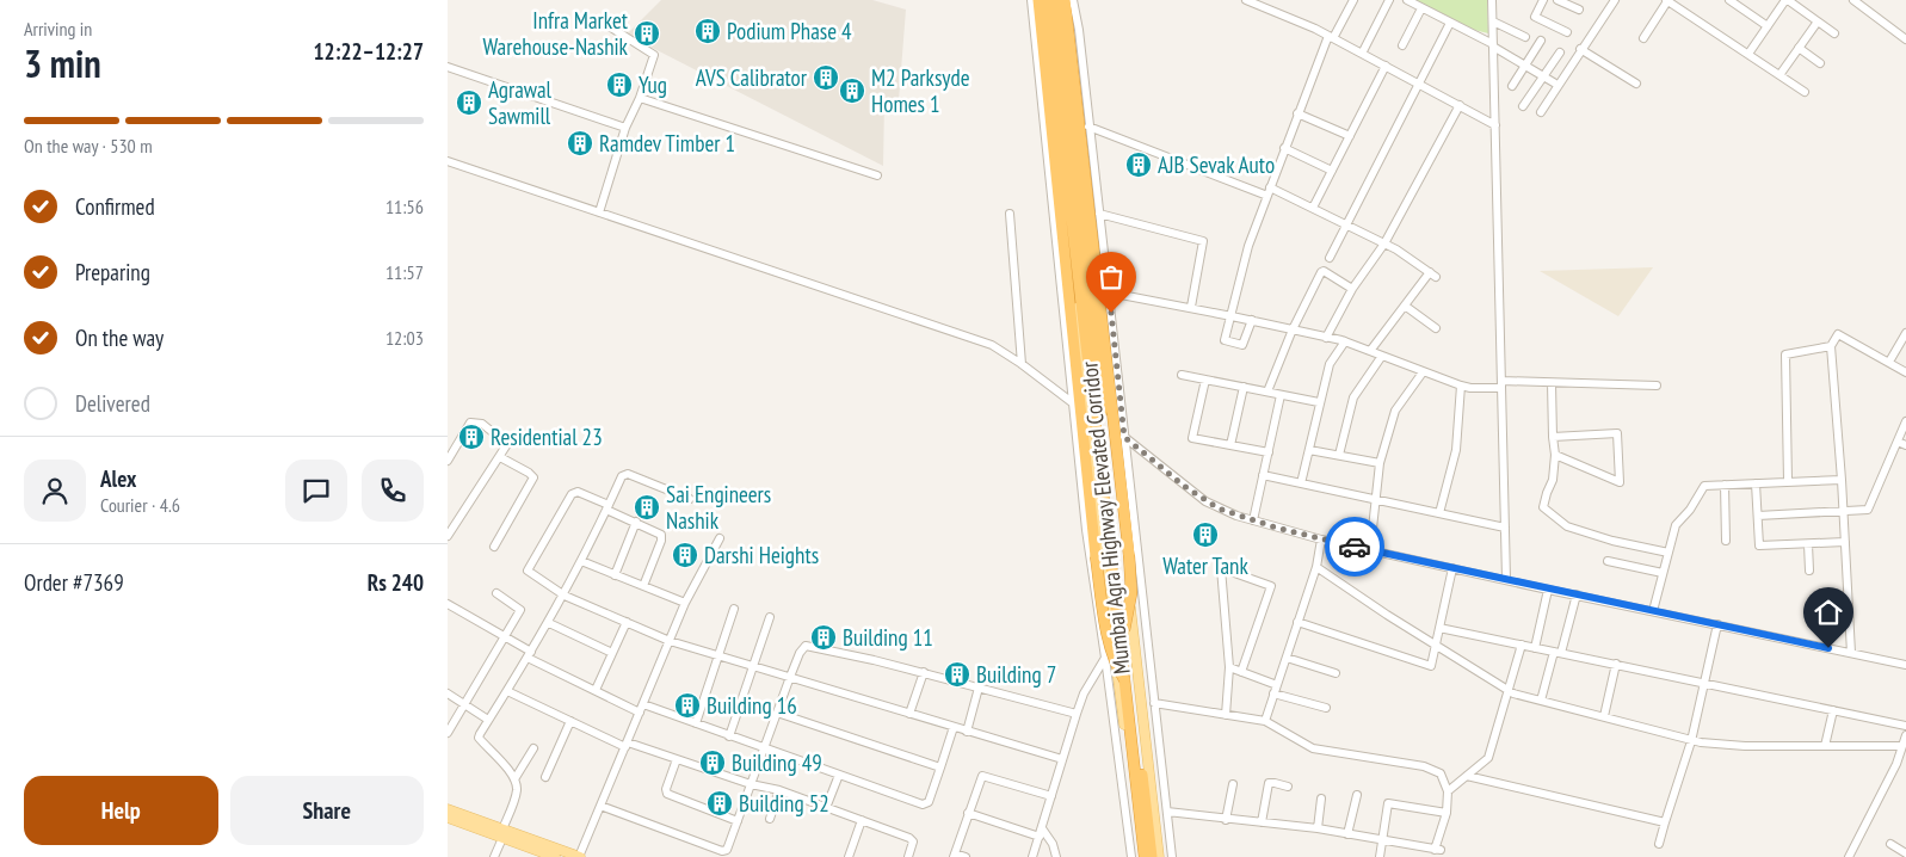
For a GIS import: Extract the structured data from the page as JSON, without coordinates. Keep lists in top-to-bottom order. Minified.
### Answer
{"streets":{"highway":["Mumbai Agra Highway Elevated Corridor"]},"places":{"building":["Podium Phase 4","Infra Market Warehouse-Nashik","AVS Calibrator","Yug","M2 Parksyde Homes 1","Agrawal Sawmill","Ramdev Timber 1","AJB Sevak Auto","Residential 23","Sai Engineers Nashik","Water Tank","Darshi Heights","Building 11","Building 7","Building 16","Building 49","Building 52"]},"page":{"heading":["3 min","Arriving in","12:22–12:27"],"panel":["Alex","Courier · 4.6","Order #7369","Rs 240"],"bar":"On the way · 530 m","list":[["Confirmed","11:56"],["Preparing","11:57"],["On the way","12:03"],"Delivered"],"buttons":["Help","Share"]}}
